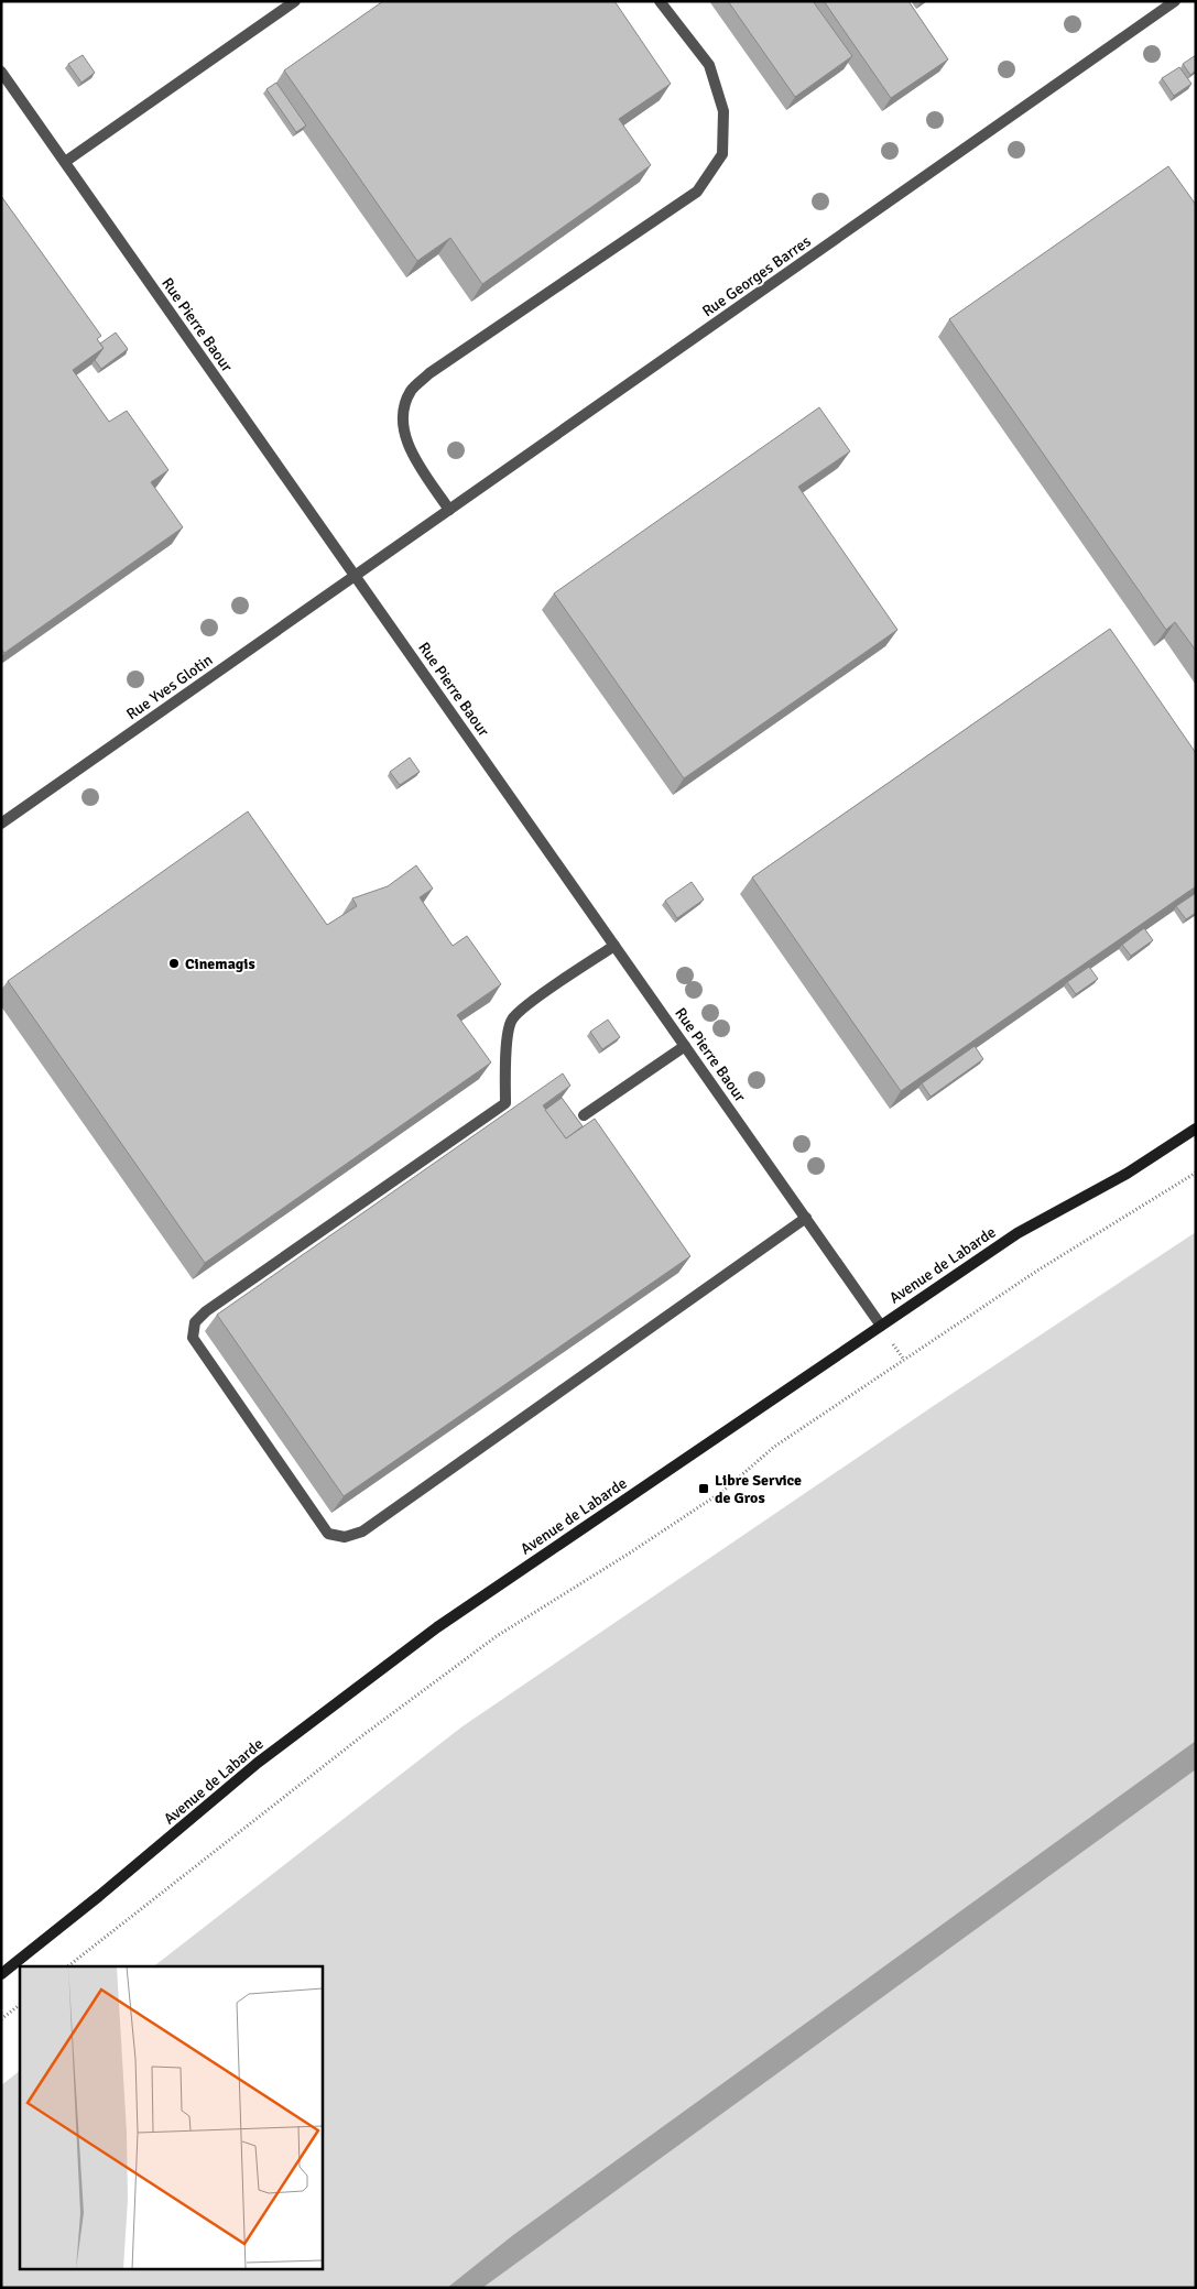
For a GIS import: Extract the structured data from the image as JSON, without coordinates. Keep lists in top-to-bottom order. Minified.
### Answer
{"streets":{"main road":["Avenue de Labarde"],"street":["Rue Georges Barres","Rue Pierre Baour","Rue Yves Glotin"]},"crossings":[["Rue Georges Barres","Rue Pierre Baour"],["Rue Georges Barres","Rue Yves Glotin"],["Rue Pierre Baour","Rue Yves Glotin"],["Rue Pierre Baour","Avenue de Labarde"]],"places":{"other":["Cinemagis"],"transit":["Libre Service de Gros"]}}
